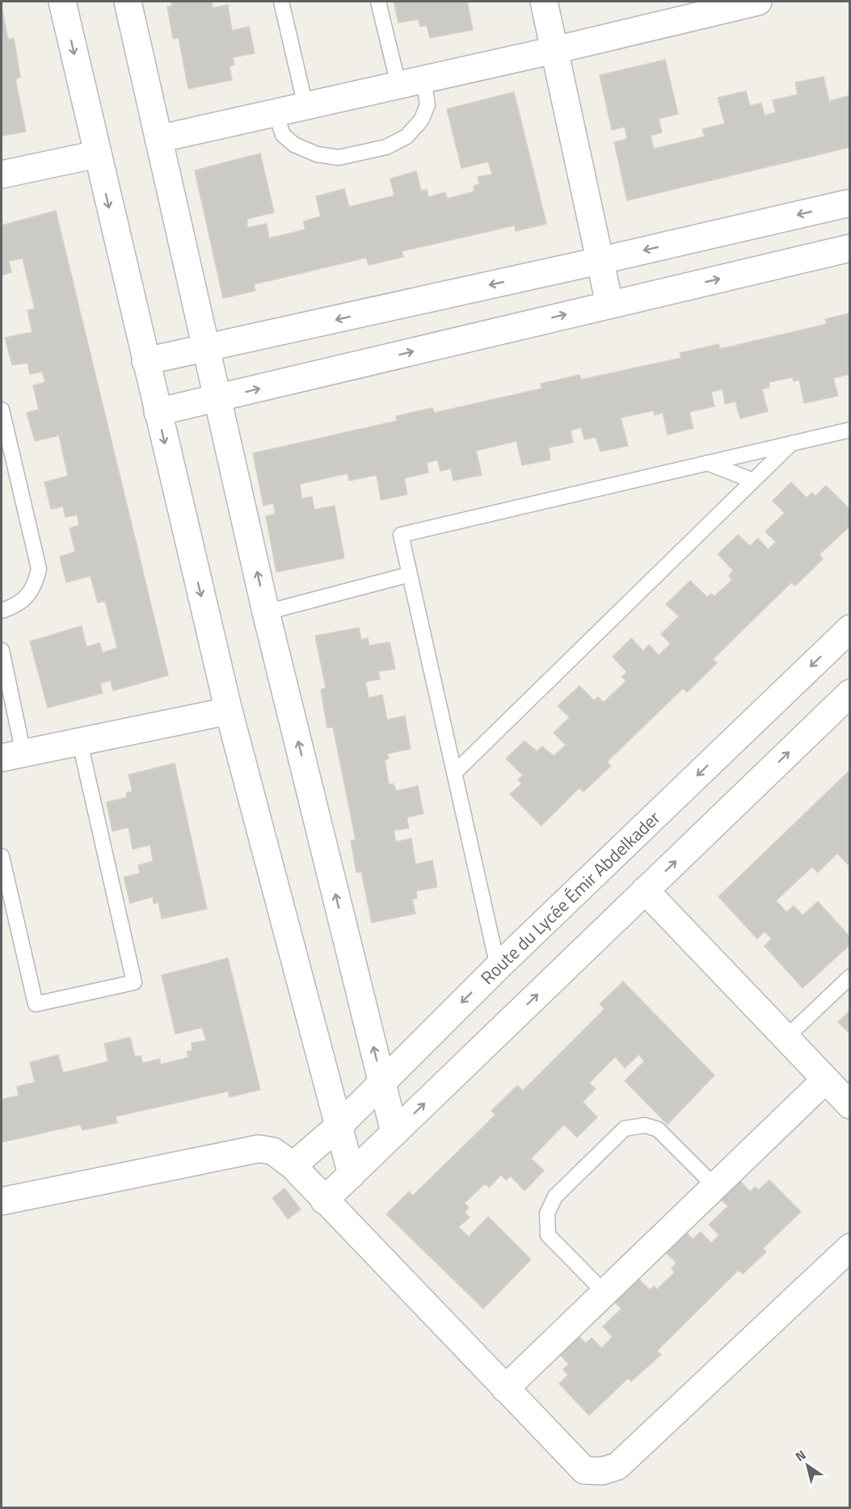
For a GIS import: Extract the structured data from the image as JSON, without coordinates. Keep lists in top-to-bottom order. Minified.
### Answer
{"streets":{"street":["Route du Lycée Émir Abdelkader"]},"north":"top left"}
